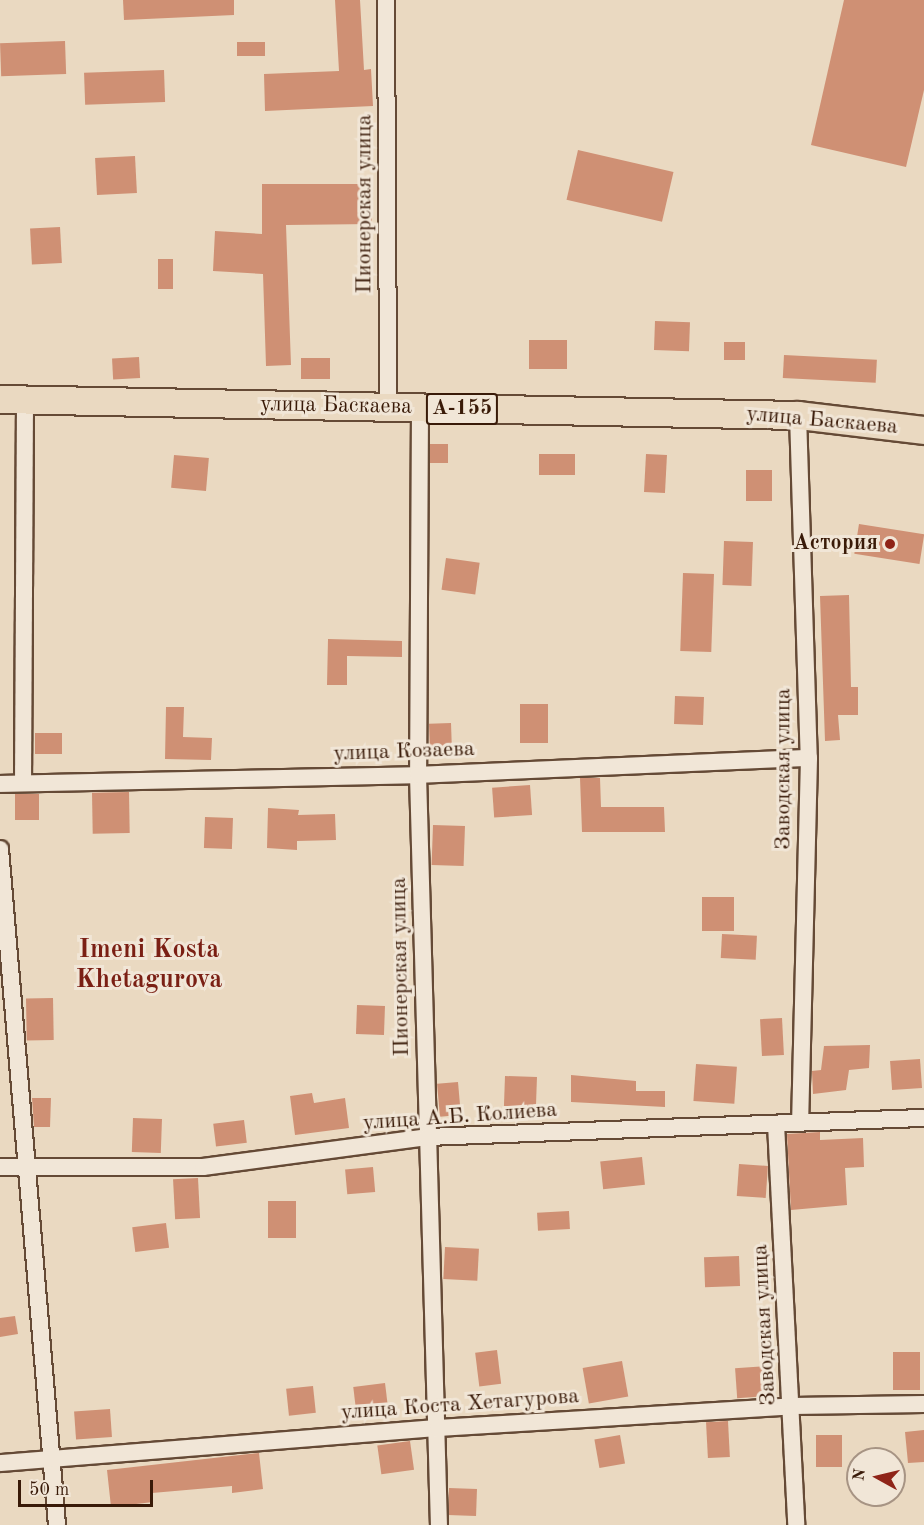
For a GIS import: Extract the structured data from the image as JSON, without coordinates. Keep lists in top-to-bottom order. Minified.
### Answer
{"streets":{"main road":["улица Баскаева","А-155"],"street":["Пионерская улица","улица Козаева","Заводская улица","улица А.Б. Колиева","улица Коста Хетагурова"]},"crossings":[["Пионерская улица","улица Баскаева"],["Пионерская улица","улица Козаева"],["Пионерская улица","улица А.Б. Колиева"],["Пионерская улица","улица Коста Хетагурова"],["улица Баскаева","Заводская улица"],["улица Козаева","Заводская улица"],["Заводская улица","улица А.Б. Колиева"],["Заводская улица","улица Коста Хетагурова"]],"districts":["Imeni Kosta Khetagurova"],"places":["Астория"],"scale_bar":"50 m","north":"left"}
